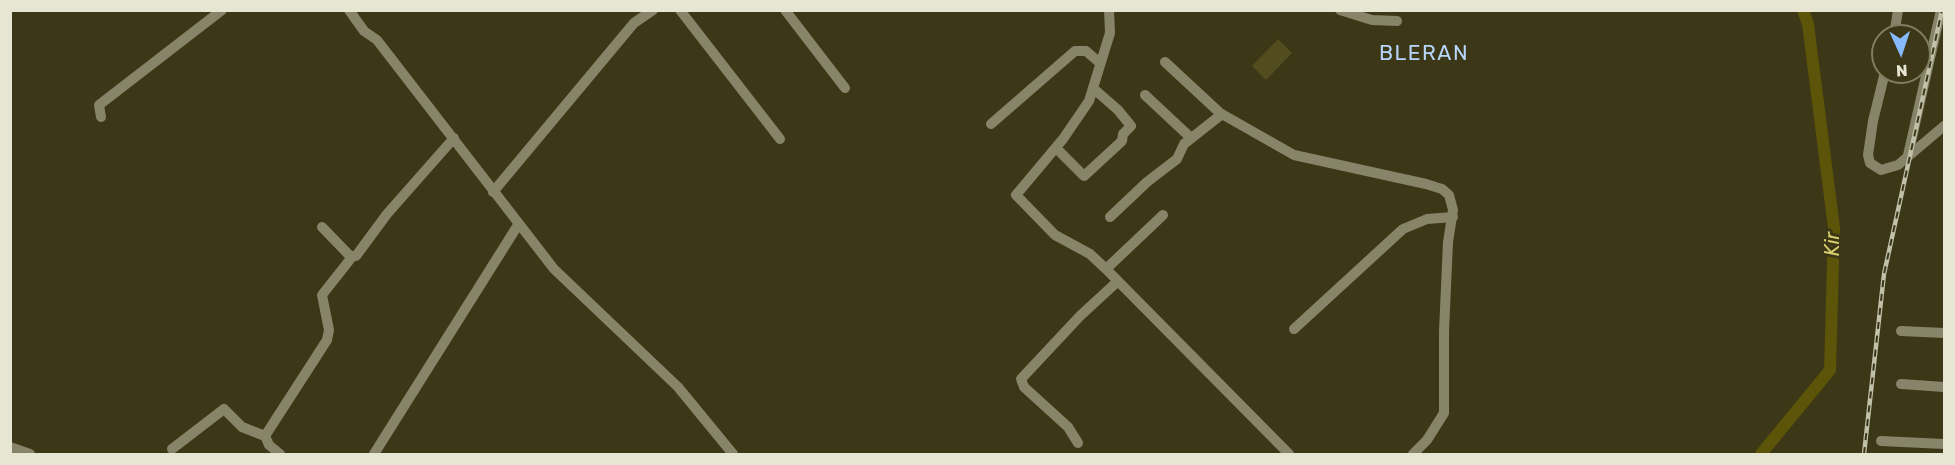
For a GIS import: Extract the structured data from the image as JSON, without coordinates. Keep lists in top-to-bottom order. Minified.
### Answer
{"districts":["BLERAN"],"water":["Kir"],"north":"bottom"}
